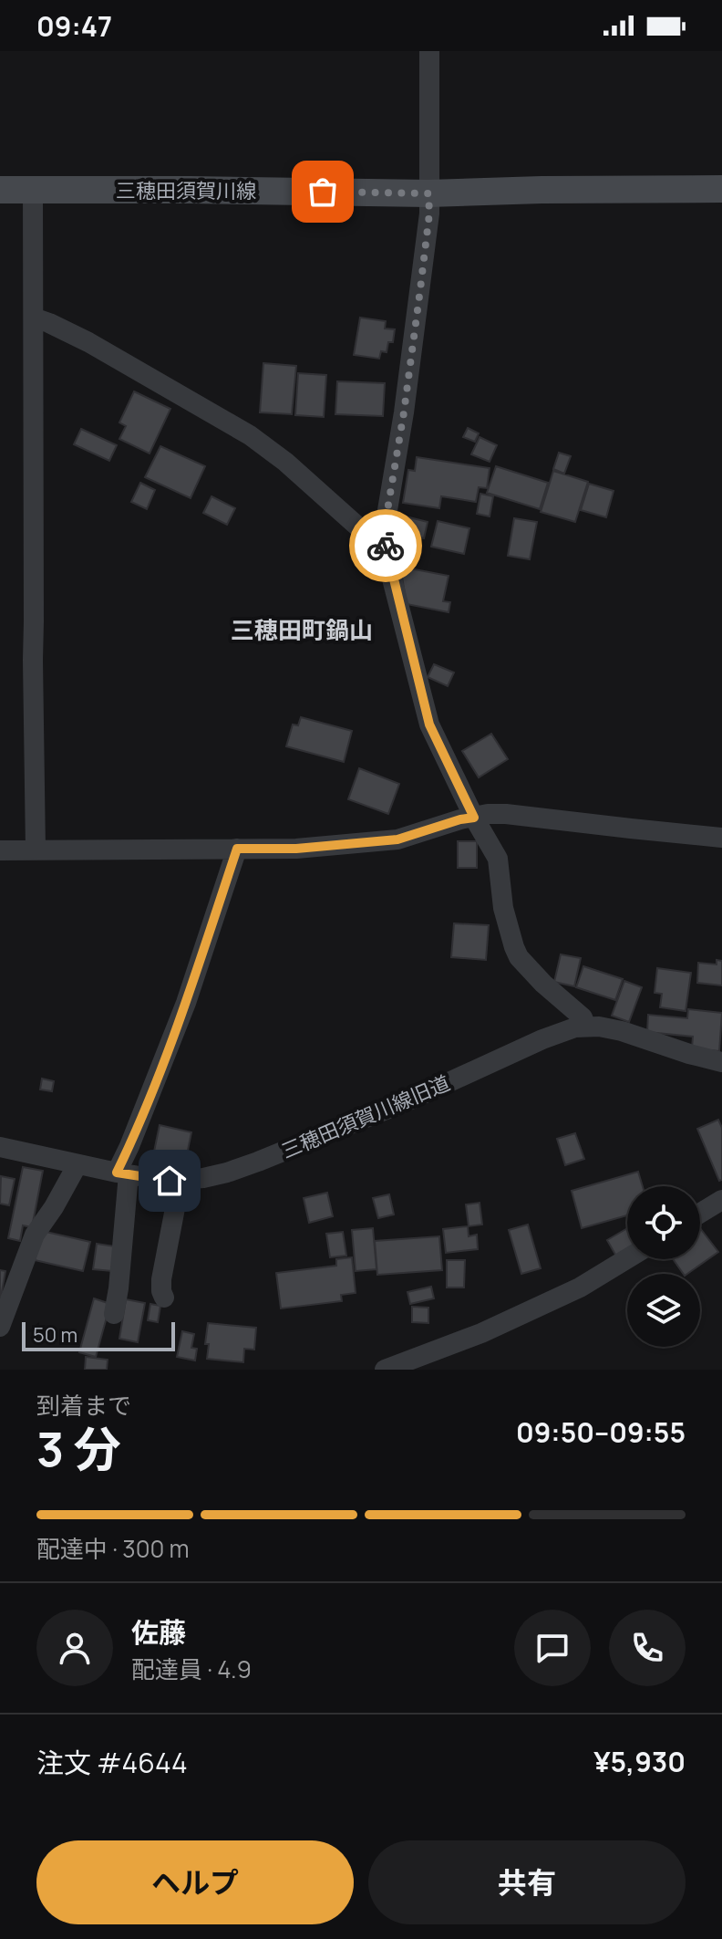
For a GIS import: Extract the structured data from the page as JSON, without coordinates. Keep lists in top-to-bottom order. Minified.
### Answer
{"streets":{"main road":["三穂田須賀川線"],"street":["三穂田須賀川線旧道"]},"districts":["三穂田町鍋山"],"scale_bar":"50 m","page":{"status":"09:47","scale":"50 m","heading":["3 分","到着まで","09:50–09:55"],"panel":["佐藤","配達員 · 4.9","注文 #4644","¥5,930"],"bar":"配達中 · 300 m","buttons":["ヘルプ","共有"]}}
